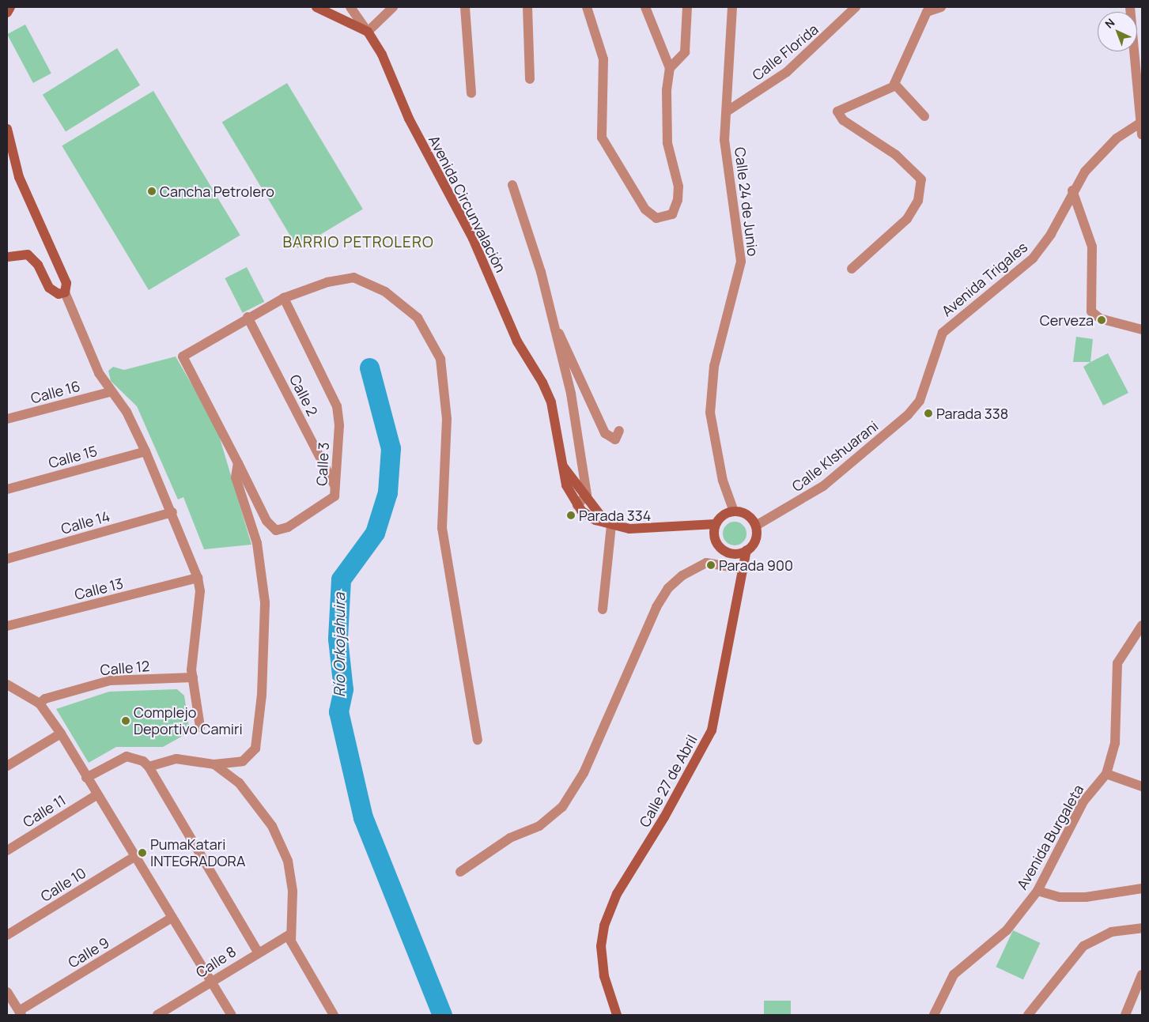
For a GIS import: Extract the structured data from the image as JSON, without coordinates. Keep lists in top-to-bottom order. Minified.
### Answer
{"streets":{"main road":["Avenida Circunvalación","Calle 27 de Abril"],"street":["Calle Florida","Calle 24 de Junio","Avenida Trigales","Calle 16","Calle 2","Calle KIshuarani","Calle 15","Calle 3","Calle 14","Calle 13","Calle 12","Calle 11","Avenida Burgaleta","Calle 10","Calle 9","Calle 8"]},"crossings":[["Calle Florida","Calle 24 de Junio"],["Calle 24 de Junio","Avenida Circunvalación"],["Calle 24 de Junio","Calle KIshuarani"],["Calle 24 de Junio","Calle 27 de Abril"],["Avenida Circunvalación","Calle KIshuarani"],["Avenida Circunvalación","Calle 27 de Abril"],["Avenida Trigales","Calle KIshuarani"],["Calle 2","Calle 3"],["Calle KIshuarani","Calle 27 de Abril"]],"districts":["BARRIO PETROLERO"],"water":["Río Orkojahuira"],"places":["Cancha Petrolero","Cerveza","Parada 338","Parada 334","Parada 900","Complejo Deportivo Camiri","PumaKatari INTEGRADORA"],"north":"top left"}
